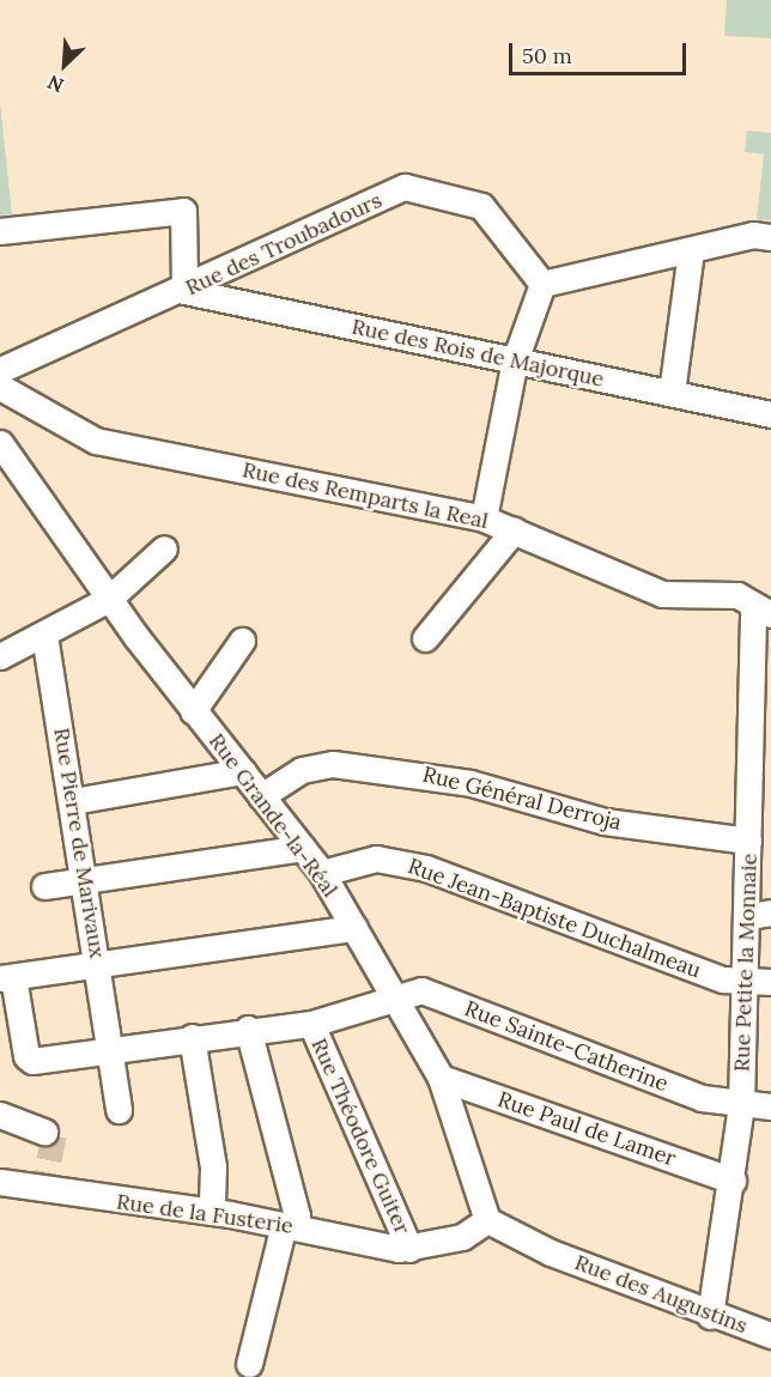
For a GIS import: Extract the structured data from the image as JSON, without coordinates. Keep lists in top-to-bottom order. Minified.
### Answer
{"streets":{"street":["Rue des Troubadours","Rue des Rois de Majorque","Rue des Remparts la Real","Rue Général Derroja","Rue Grande-la-Réal","Rue Pierre de Marivaux","Rue Jean-Baptiste Duchalmeau","Rue Petite la Monnaie","Rue Sainte-Catherine","Rue Paul de Lamer","Rue Théodore Guiter","Rue de la Fusterie","Rue des Augustins"]},"crossings":[["Rue des Troubadours","Rue des Rois de Majorque"],["Rue des Remparts la Real","Rue Petite la Monnaie"],["Rue Général Derroja","Rue Grande-la-Réal"],["Rue Général Derroja","Rue Petite la Monnaie"],["Rue Grande-la-Réal","Rue Jean-Baptiste Duchalmeau"],["Rue Grande-la-Réal","Rue Sainte-Catherine"],["Rue Grande-la-Réal","Rue Paul de Lamer"],["Rue Grande-la-Réal","Rue des Augustins"],["Rue Pierre de Marivaux","Rue Sainte-Catherine"],["Rue Jean-Baptiste Duchalmeau","Rue Petite la Monnaie"],["Rue Petite la Monnaie","Rue Sainte-Catherine"],["Rue Petite la Monnaie","Rue Paul de Lamer"],["Rue Petite la Monnaie","Rue des Augustins"],["Rue Sainte-Catherine","Rue Théodore Guiter"],["Rue Théodore Guiter","Rue de la Fusterie"]],"scale_bar":"50 m","north":"bottom left"}
